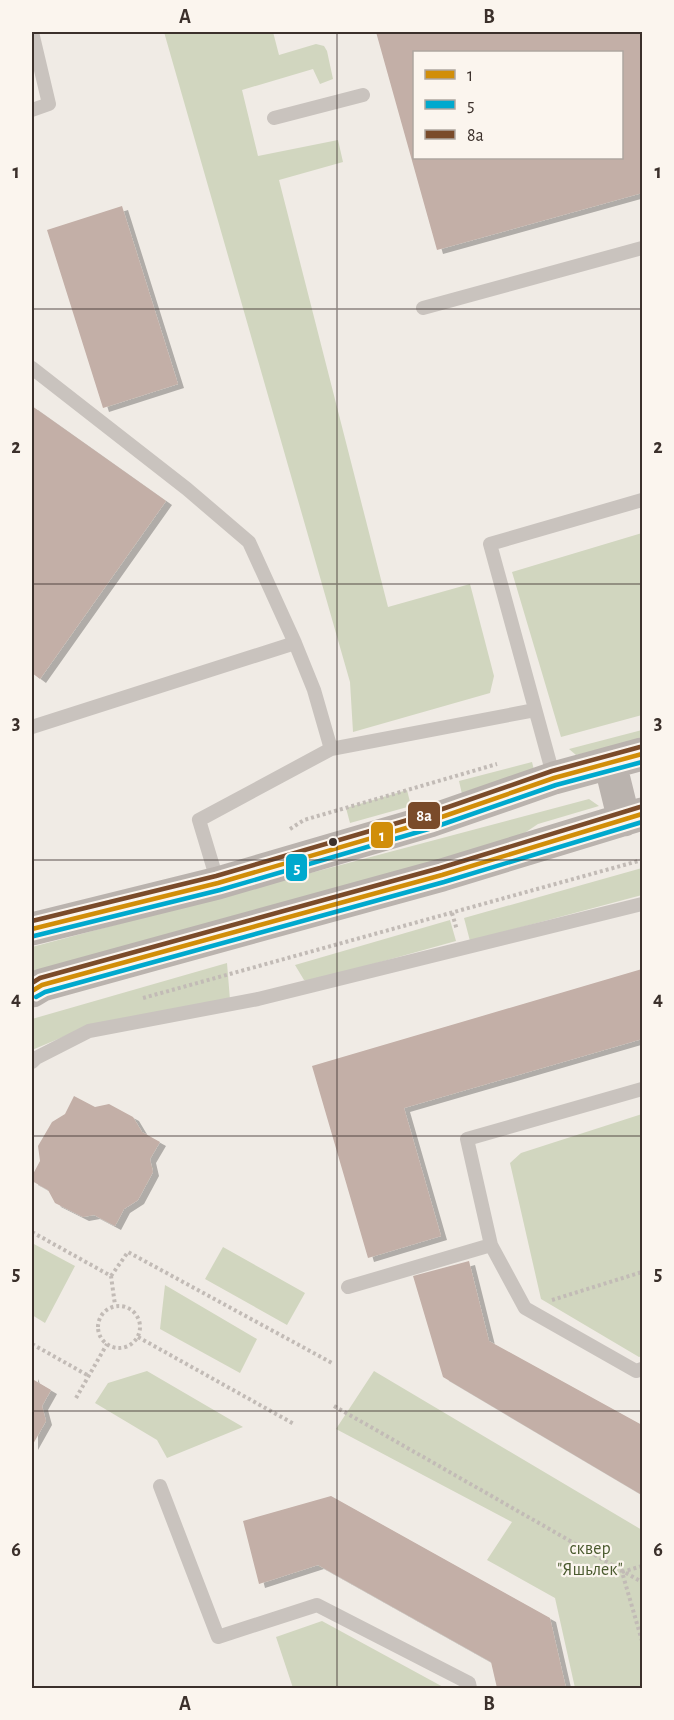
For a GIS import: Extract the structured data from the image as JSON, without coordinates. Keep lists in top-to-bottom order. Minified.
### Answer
{"parks":["сквер \"Яшьлек\""],"lines":["transit line 8а","transit line 1","transit line 5"],"legend":["1","5","8а"],"grid":{"columns":["A","B"],"rows":["1","2","3","4","5","6"]}}
